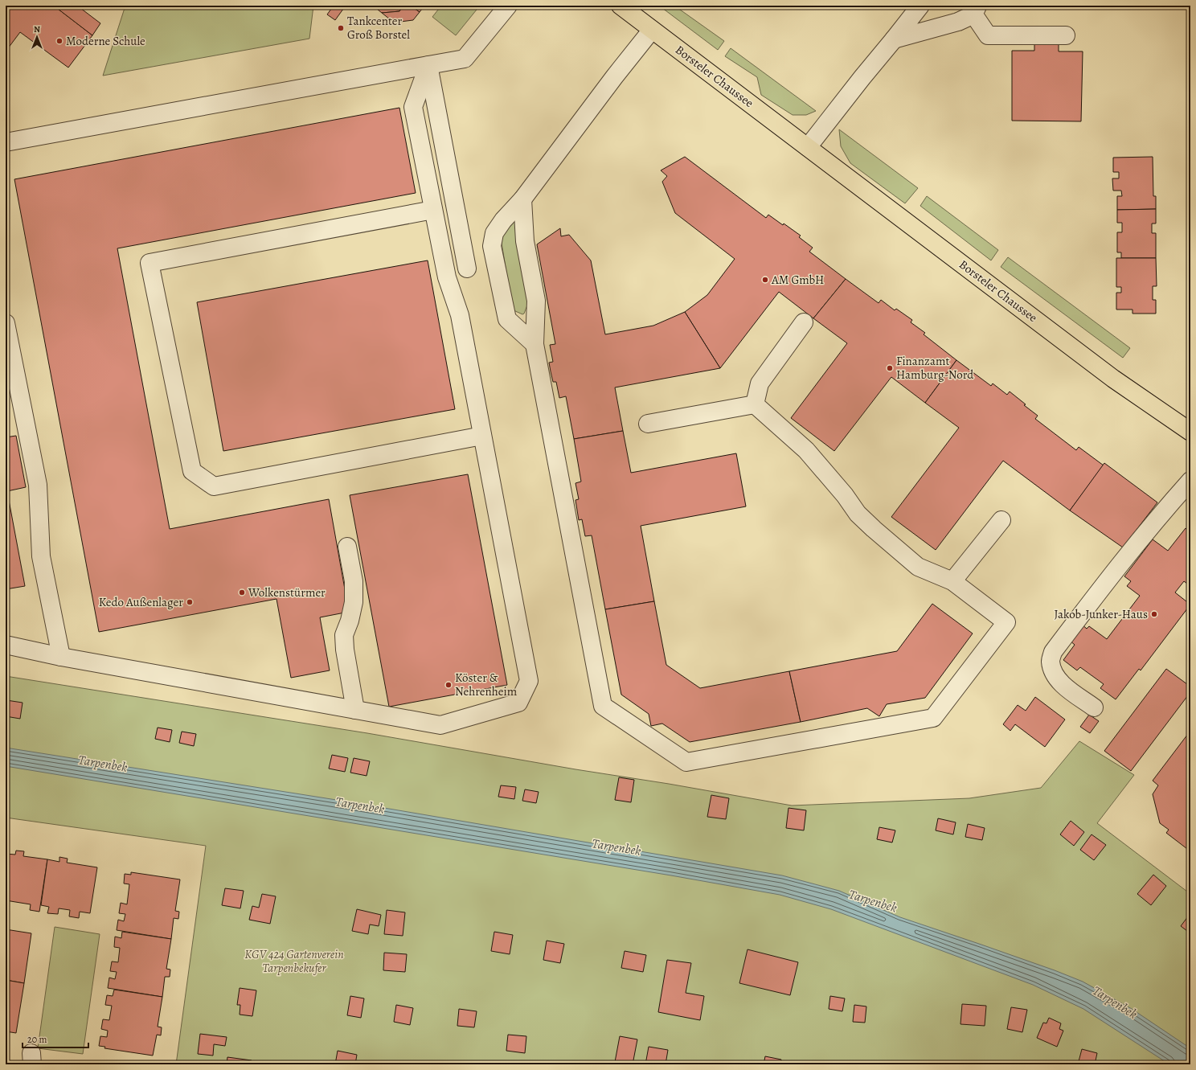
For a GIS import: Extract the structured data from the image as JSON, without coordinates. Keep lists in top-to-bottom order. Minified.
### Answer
{"streets":{"main road":["Borsteler Chaussee"]},"water":["Tarpenbek"],"parks":["KGV 424 Gartenverein Tarpenbekufer"],"places":["Tankcenter Groß Borstel","Moderne Schule","AM GmbH","Finanzamt Hamburg-Nord","Wolkenstürmer","Kedo Außenlager","Jakob-Junker-Haus","Köster & Nehrenheim"],"scale_bar":"20 m","north":"top"}
